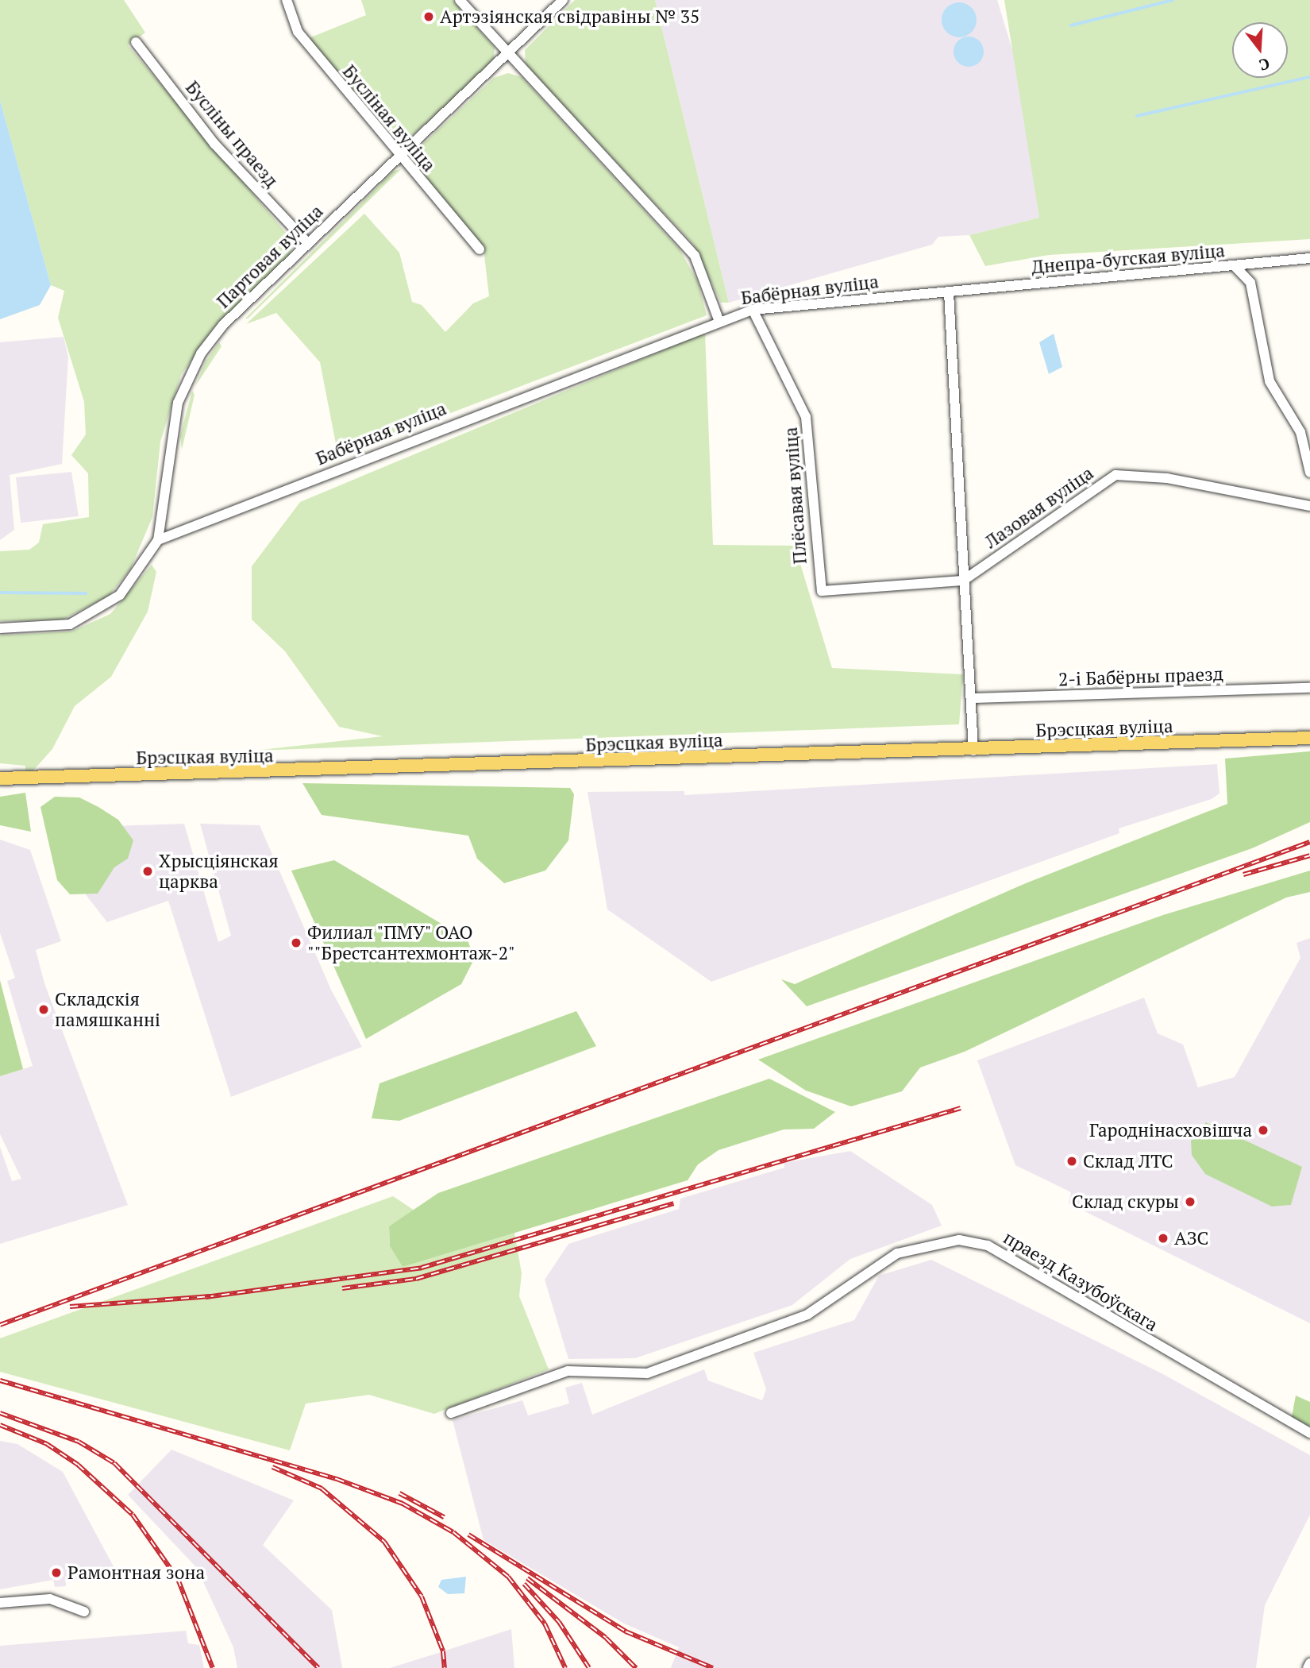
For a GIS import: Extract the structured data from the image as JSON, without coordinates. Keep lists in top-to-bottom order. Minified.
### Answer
{"streets":{"main road":["Брэсцкая вуліца"],"street":["Бусліная вуліца","Бусліны праезд","Партовая вуліца","Днепра-бугская вуліца","Бабёрная вуліца","Плёсавая вуліца","Лазовая вуліца","2-і Бабёрны праезд","праезд Казубоўскага"]},"crossings":[["Бусліная вуліца","Партовая вуліца"],["Бусліны праезд","Партовая вуліца"],["Партовая вуліца","Бабёрная вуліца"],["Днепра-бугская вуліца","Бабёрная вуліца"],["Бабёрная вуліца","Плёсавая вуліца"],["Плёсавая вуліца","Лазовая вуліца"]],"places":["Артэзіянская свідравіны № 35","Хрысціянская царква","Филиал \"ПМУ\" ОАО \"\"Брестсантехмонтаж-2\"","Складскія памяшканні","Гароднінасховішча","Склад ЛТС","Склад скуры","АЗС","Рамонтная зона"],"north":"bottom"}
